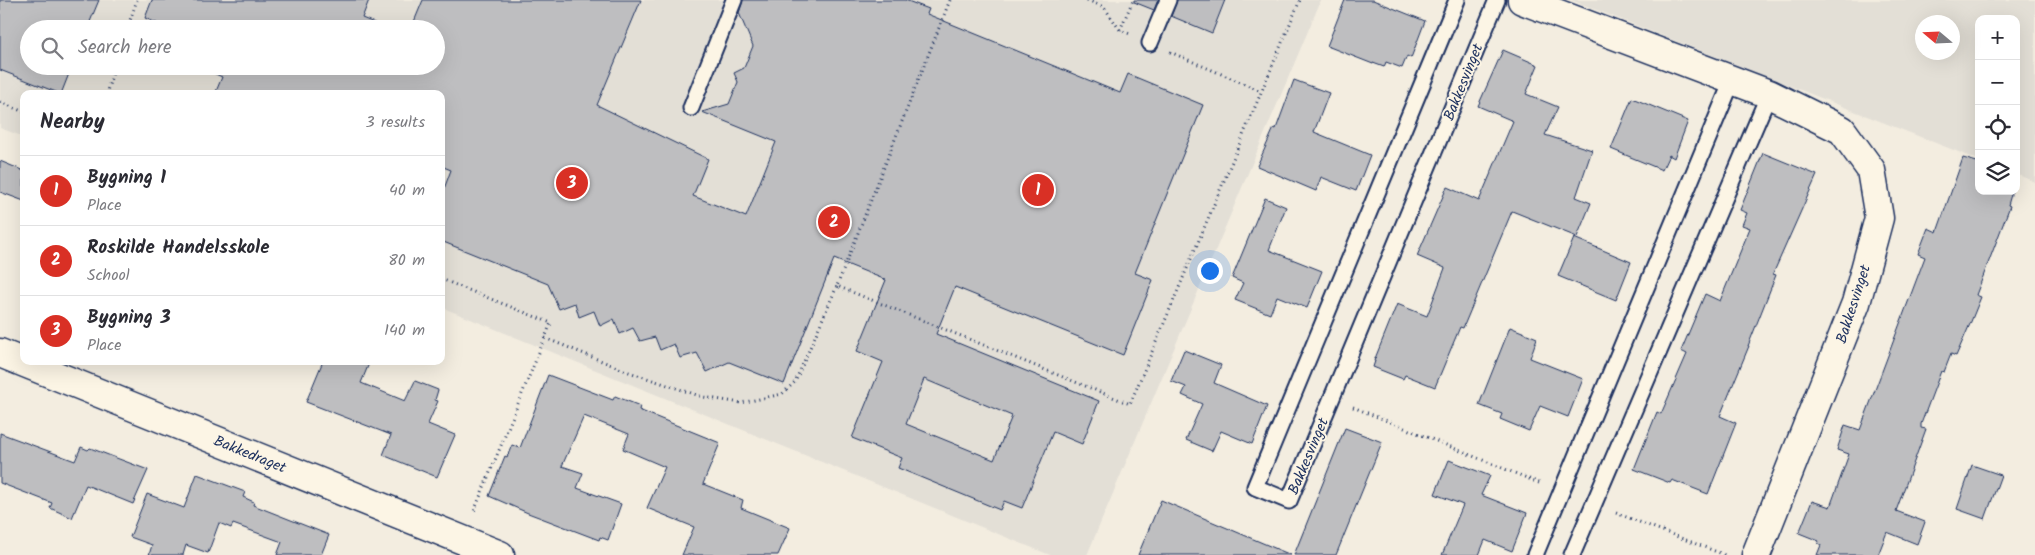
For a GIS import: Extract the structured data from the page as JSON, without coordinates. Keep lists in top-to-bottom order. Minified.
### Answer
{"streets":{"street":["Bakkesvinget","Bakkedraget"]},"north":"left","page":{"map_buttons":["+","−"],"search":"Search here","heading":["Nearby","3 results"],"list":[{"mark":"1","name":"Bygning 1","note":"Place","value":"40 m"},{"mark":"2","name":"Roskilde Handelsskole","note":"School","value":"80 m"},{"mark":"3","name":"Bygning 3","note":"Place","value":"140 m"}],"pins":["3","1","2"]}}
